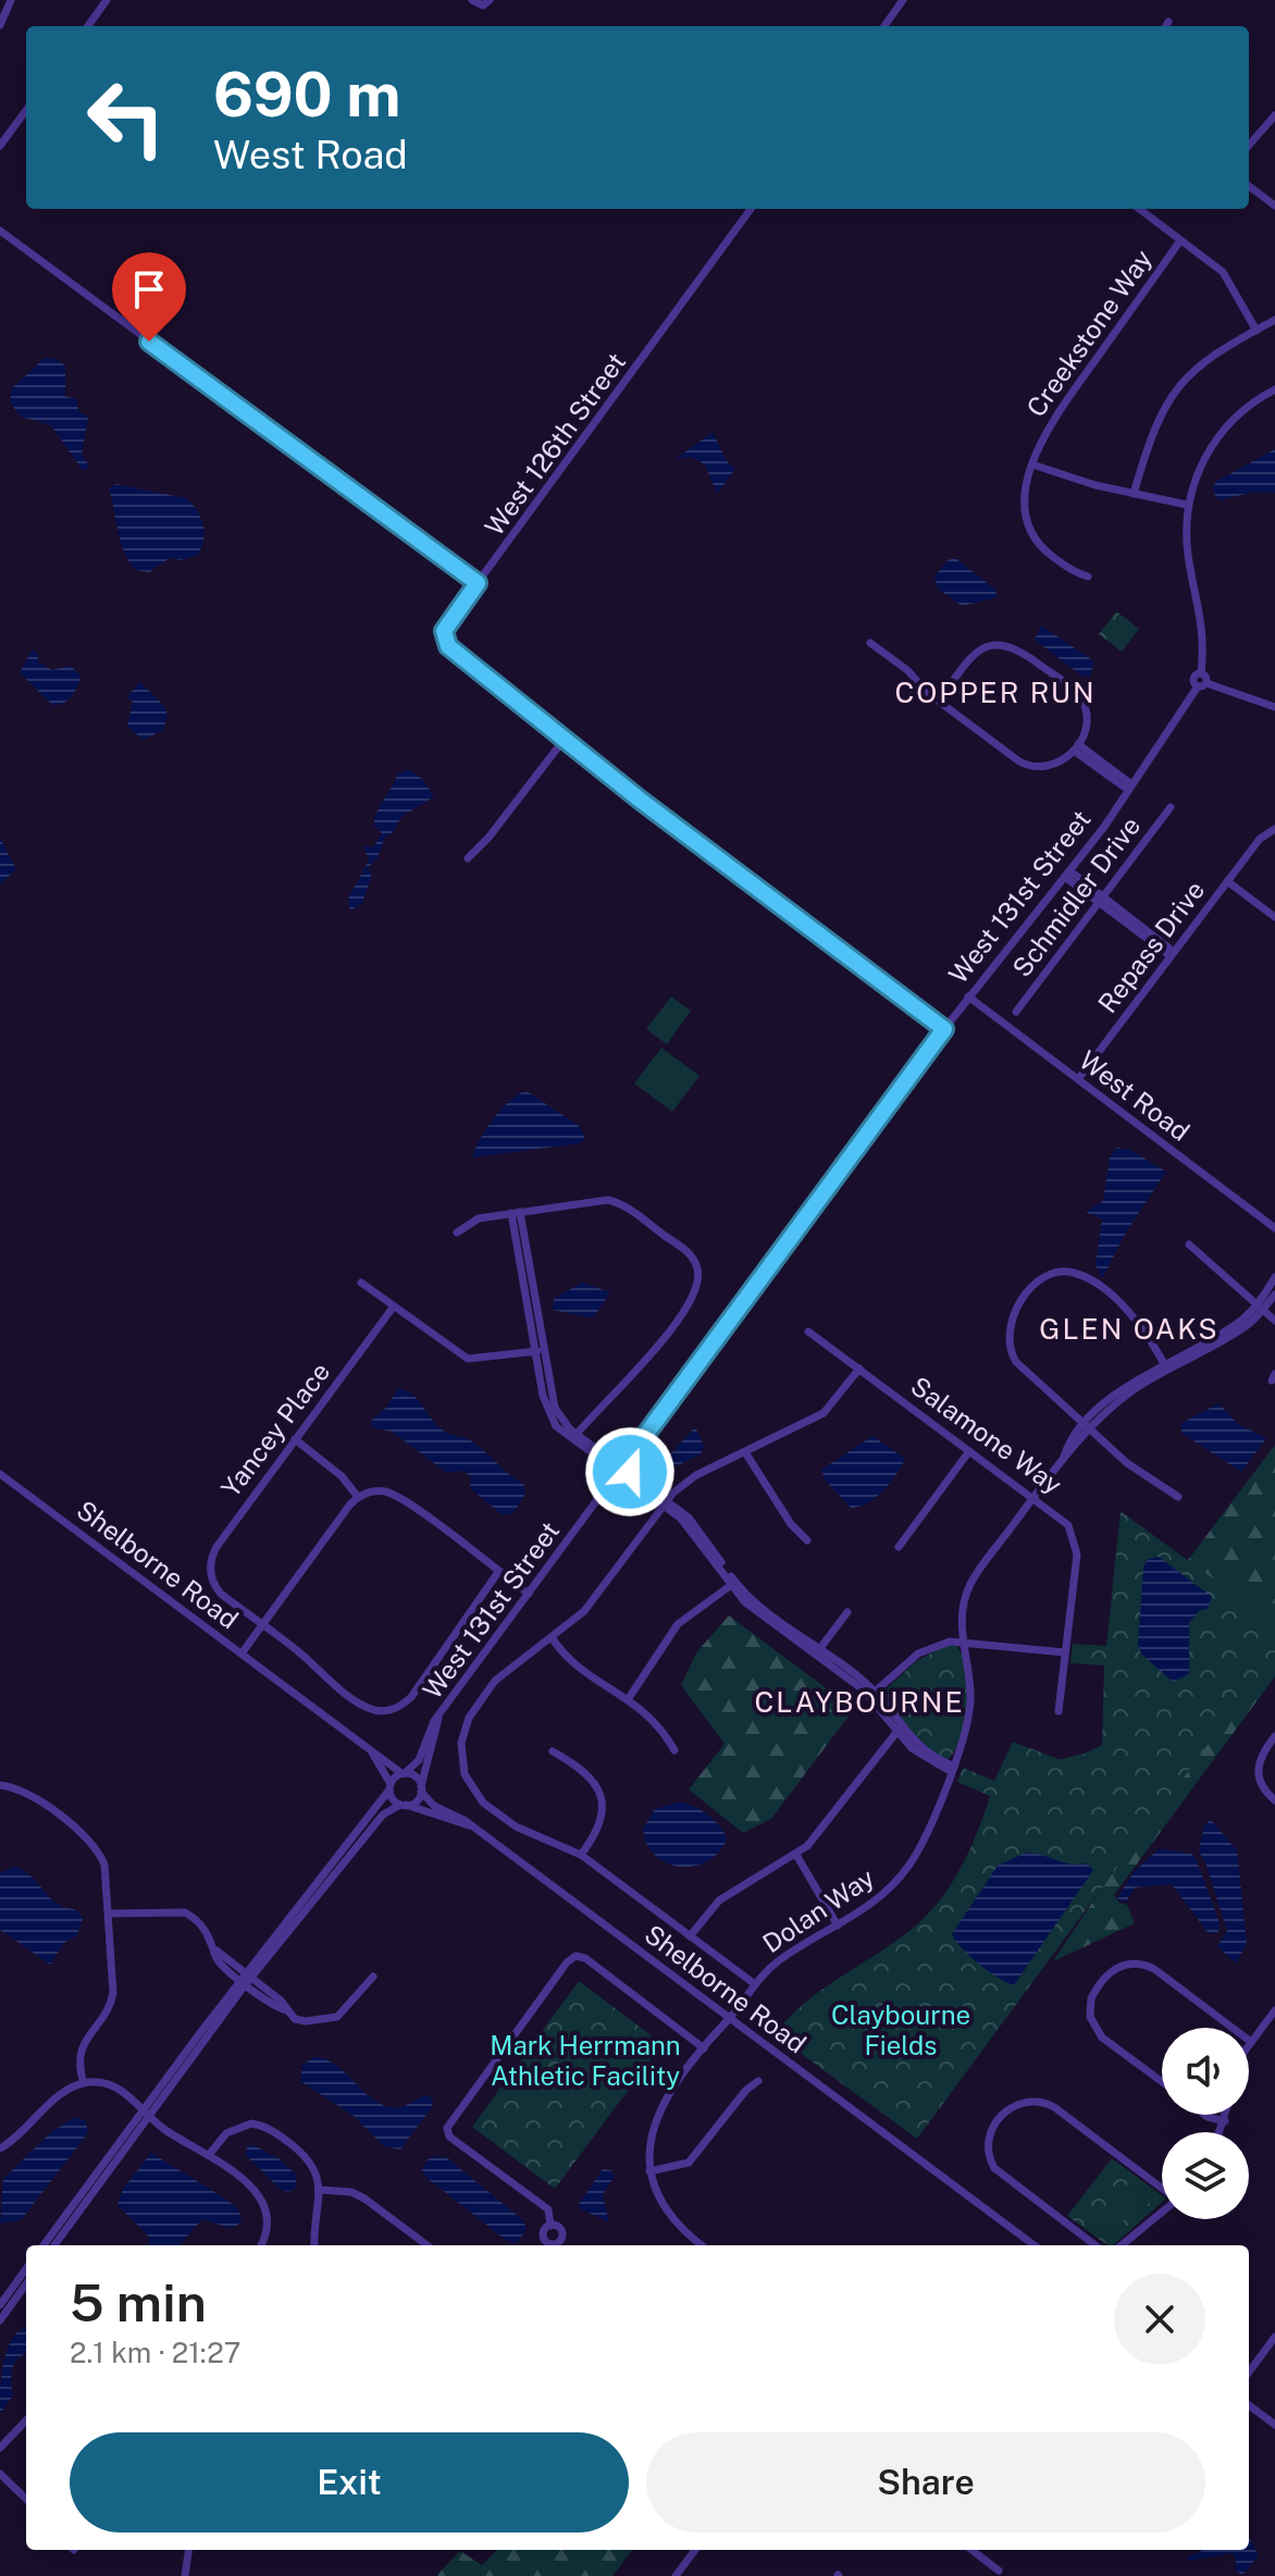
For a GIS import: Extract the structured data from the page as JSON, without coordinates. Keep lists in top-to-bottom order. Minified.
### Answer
{"streets":{"street":["Creekstone Way","West 126th Street","West 131st Street","Schmidler Drive","Repass Drive","West Road","Yancey Place","Salamone Way","Shelborne Road","Dolan Way"]},"crossings":[["West 131st Street","West Road"],["West 131st Street","Shelborne Road"],["Repass Drive","West Road"],["Salamone Way","Dolan Way"],["Shelborne Road","Dolan Way"]],"districts":["COPPER RUN","GLEN OAKS","CLAYBOURNE"],"parks":["Claybourne Fields","Mark Herrmann Athletic Facility"],"page":{"turn":["690 m","West Road"],"heading":["5 min","2.1 km · 21:27"],"buttons":["Exit","Share"]}}
